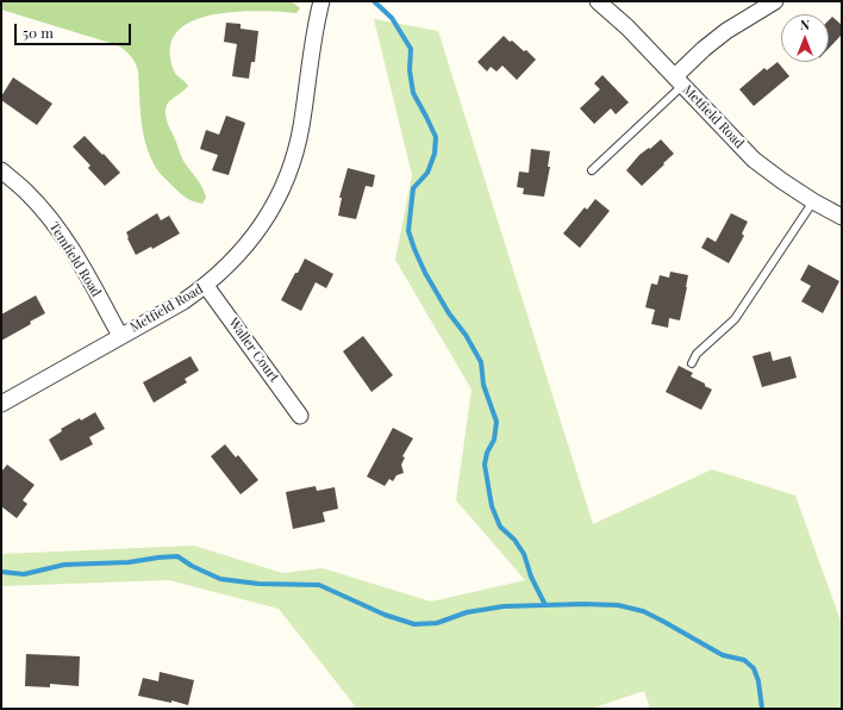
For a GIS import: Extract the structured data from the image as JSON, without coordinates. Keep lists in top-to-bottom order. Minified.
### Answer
{"streets":{"street":["Metfield Road","Temfield Road","Waller Court"]},"crossings":[["Metfield Road","Temfield Road"],["Metfield Road","Waller Court"]],"scale_bar":"50 m","north":"top"}
